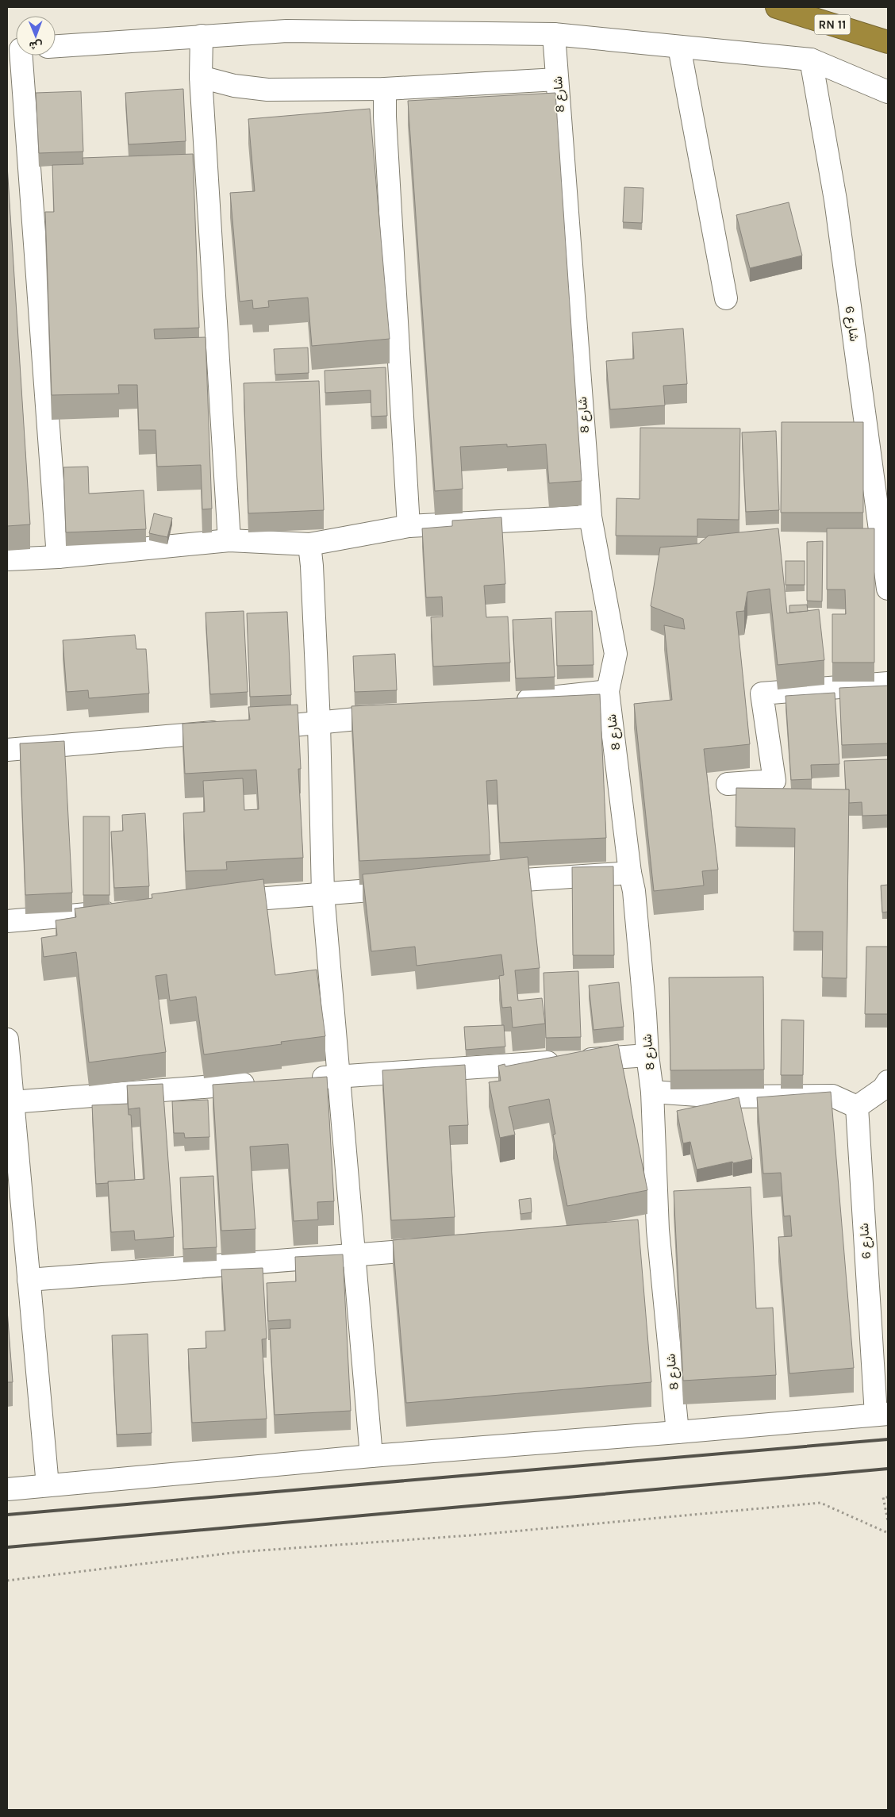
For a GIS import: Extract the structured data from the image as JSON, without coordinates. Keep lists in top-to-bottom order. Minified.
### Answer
{"streets":{"highway":["RN 11"],"street":["شارع 8","شارع 6"]},"north":"bottom"}
